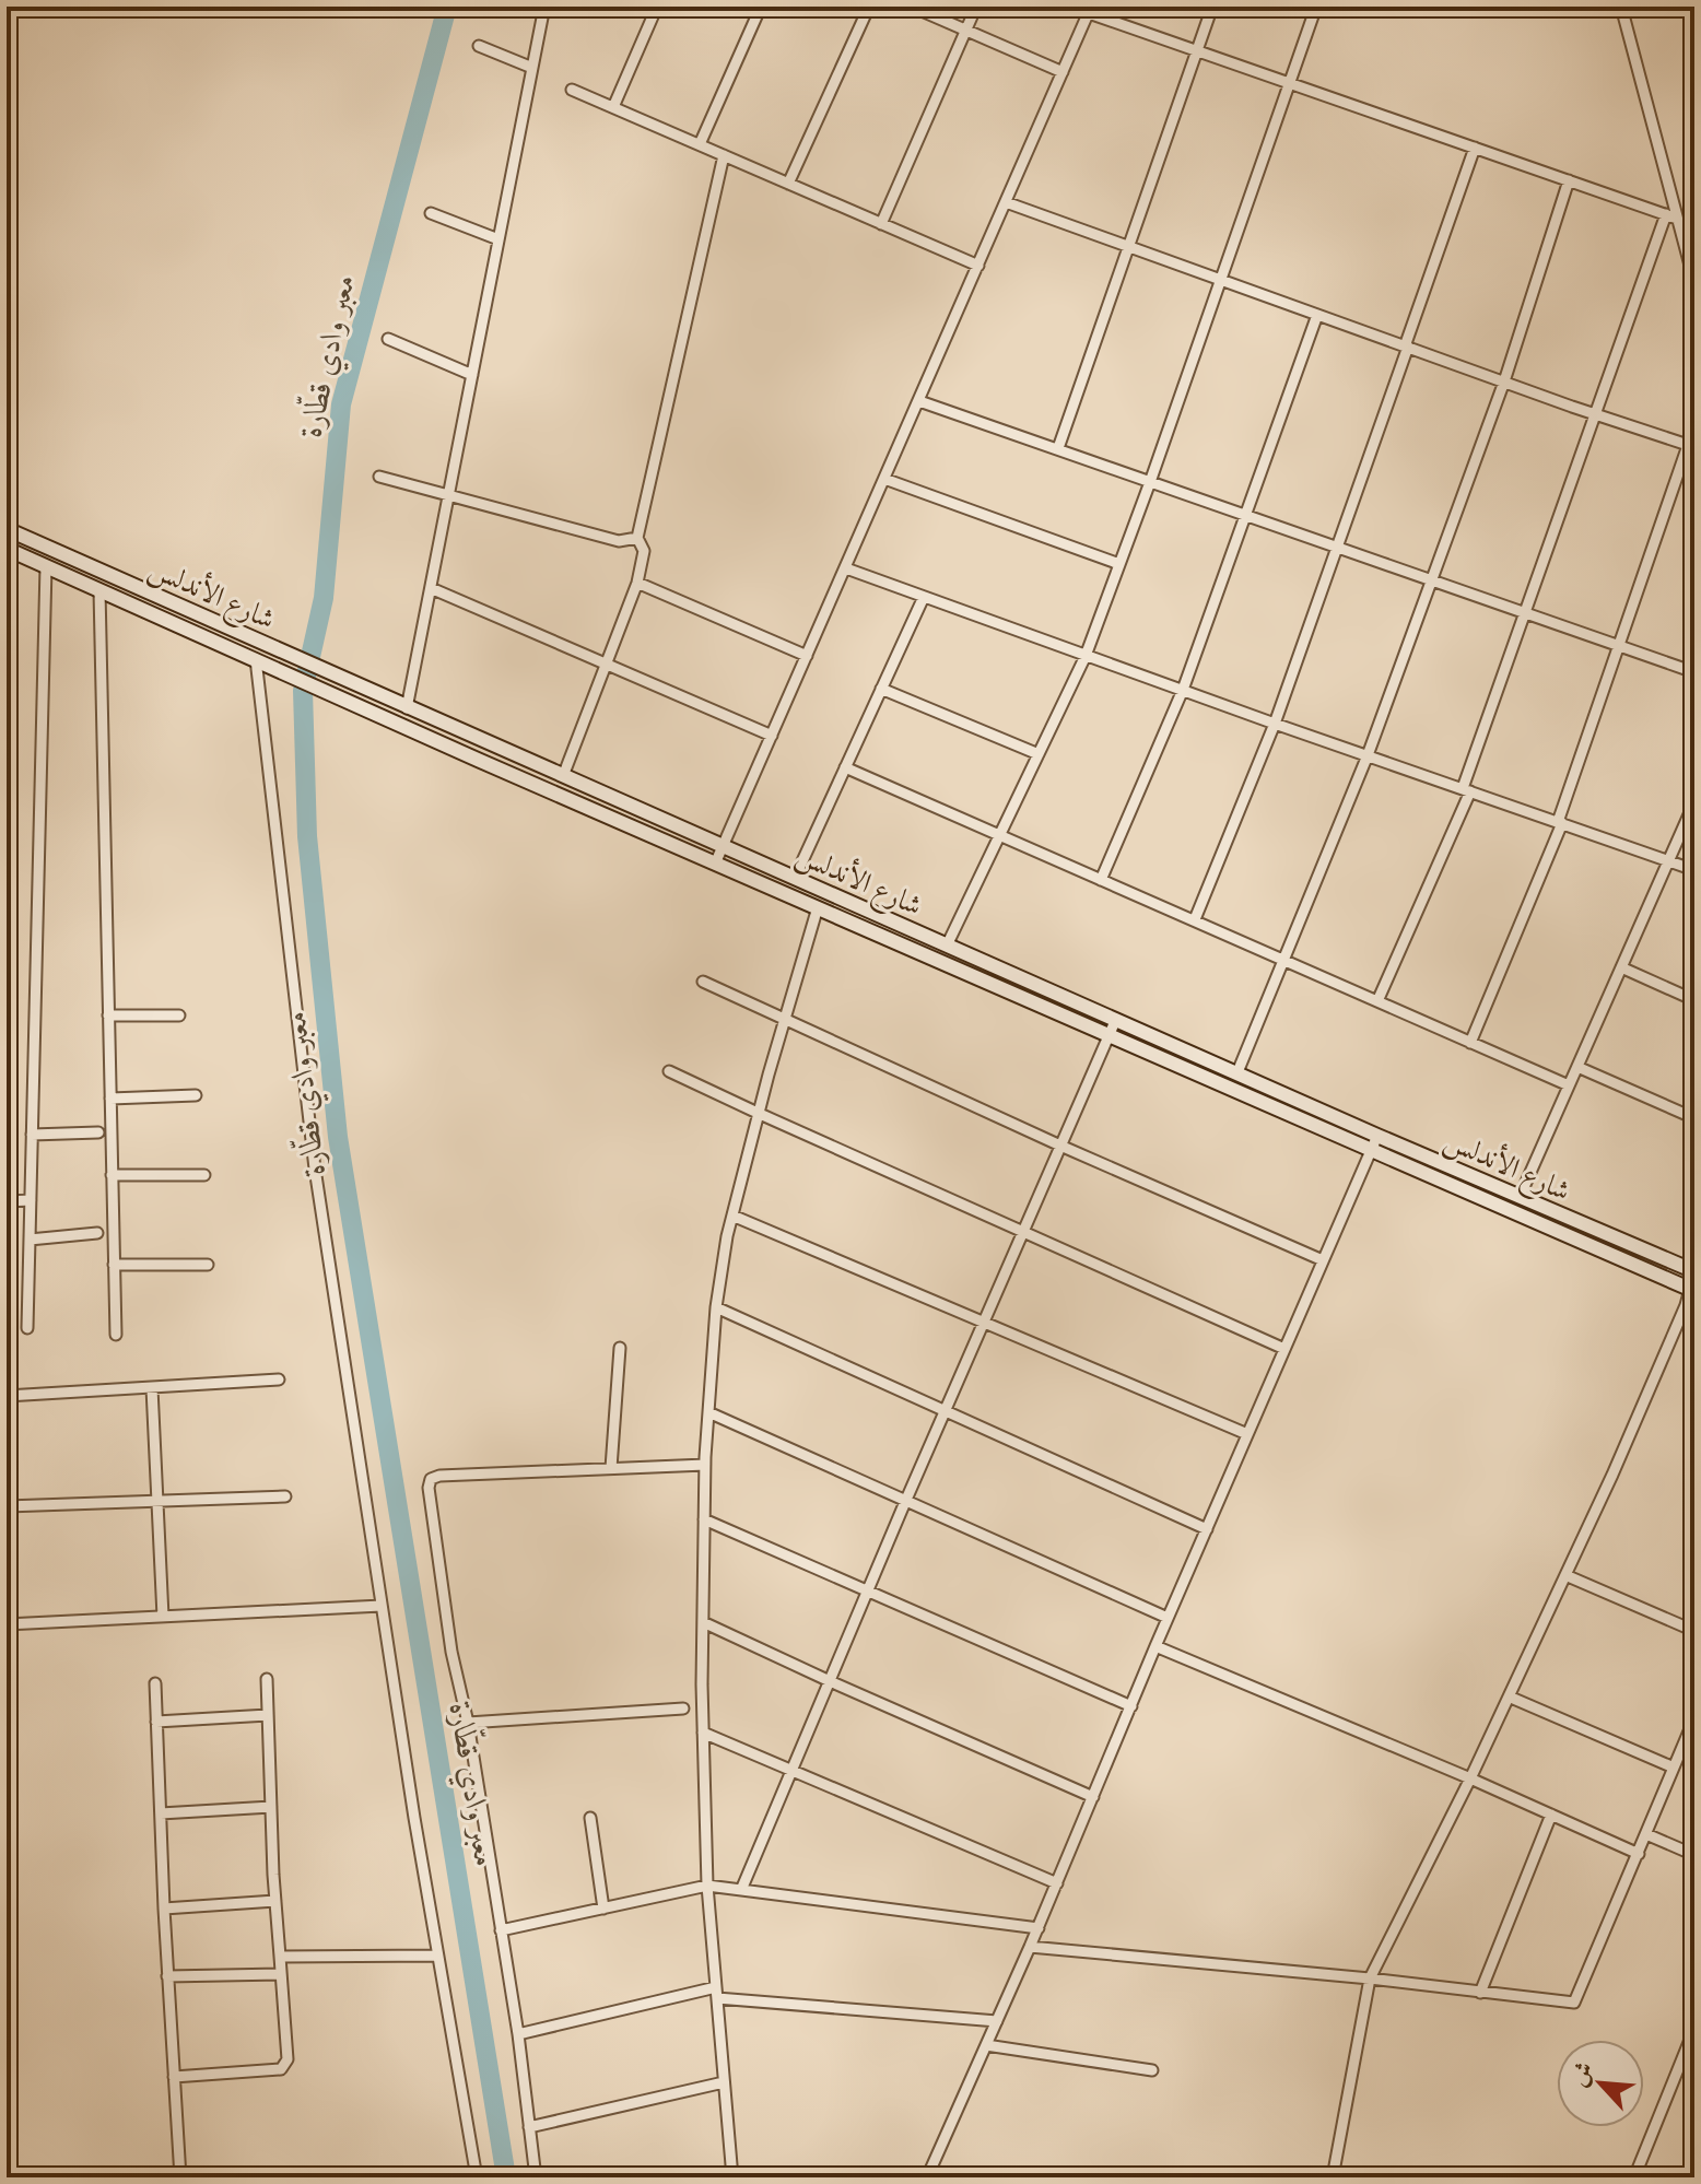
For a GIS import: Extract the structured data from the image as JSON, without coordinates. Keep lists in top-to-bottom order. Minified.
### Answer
{"streets":{"main road":["شارع الأندلس"]},"water":["معبر وادي قطّارة"],"north":"top left"}
